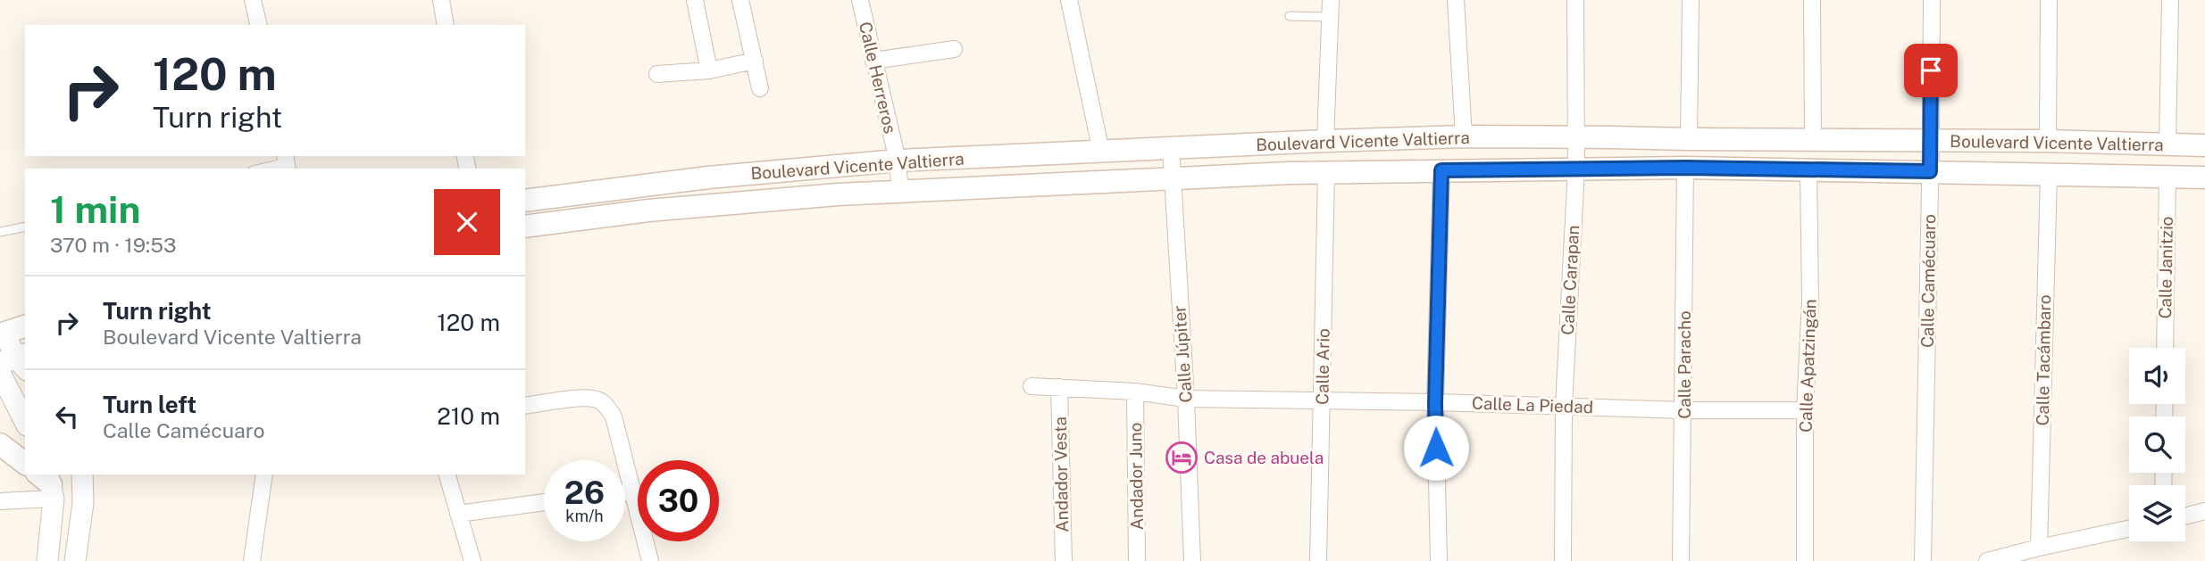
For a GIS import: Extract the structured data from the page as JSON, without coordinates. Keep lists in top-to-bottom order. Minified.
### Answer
{"streets":{"main road":["Boulevard Vicente Valtierra"],"street":["Calle Herreros","Calle Janitzio","Calle Carapan","Calle Camécuaro","Calle Júpiter","Calle Tacámbaro","Calle Paracho","Calle Apatzingán","Calle Ario","Calle La Piedad","Andador Vesta","Andador Juno"]},"crossings":[["Calle Herreros","Boulevard Vicente Valtierra"],["Boulevard Vicente Valtierra","Calle Janitzio"],["Boulevard Vicente Valtierra","Calle Carapan"],["Boulevard Vicente Valtierra","Calle Camécuaro"],["Boulevard Vicente Valtierra","Calle Júpiter"],["Boulevard Vicente Valtierra","Calle Tacámbaro"],["Boulevard Vicente Valtierra","Calle Paracho"],["Boulevard Vicente Valtierra","Calle Apatzingán"],["Boulevard Vicente Valtierra","Calle Ario"],["Calle Carapan","Calle La Piedad"],["Calle Júpiter","Calle La Piedad"],["Calle Paracho","Calle La Piedad"],["Calle Apatzingán","Calle La Piedad"],["Calle Ario","Calle La Piedad"],["Calle La Piedad","Andador Vesta"],["Calle La Piedad","Andador Juno"]],"places":{"hotel":["Casa de abuela"]},"page":{"turn":["120 m","Turn right"],"heading":["1 min","370 m · 19:53"],"list":[{"name":"Turn right","note":"Boulevard Vicente Valtierra","value":"120 m"},{"name":"Turn left","note":"Calle Camécuaro","value":"210 m"}],"speed":"26 km/h","limit":"30"}}
